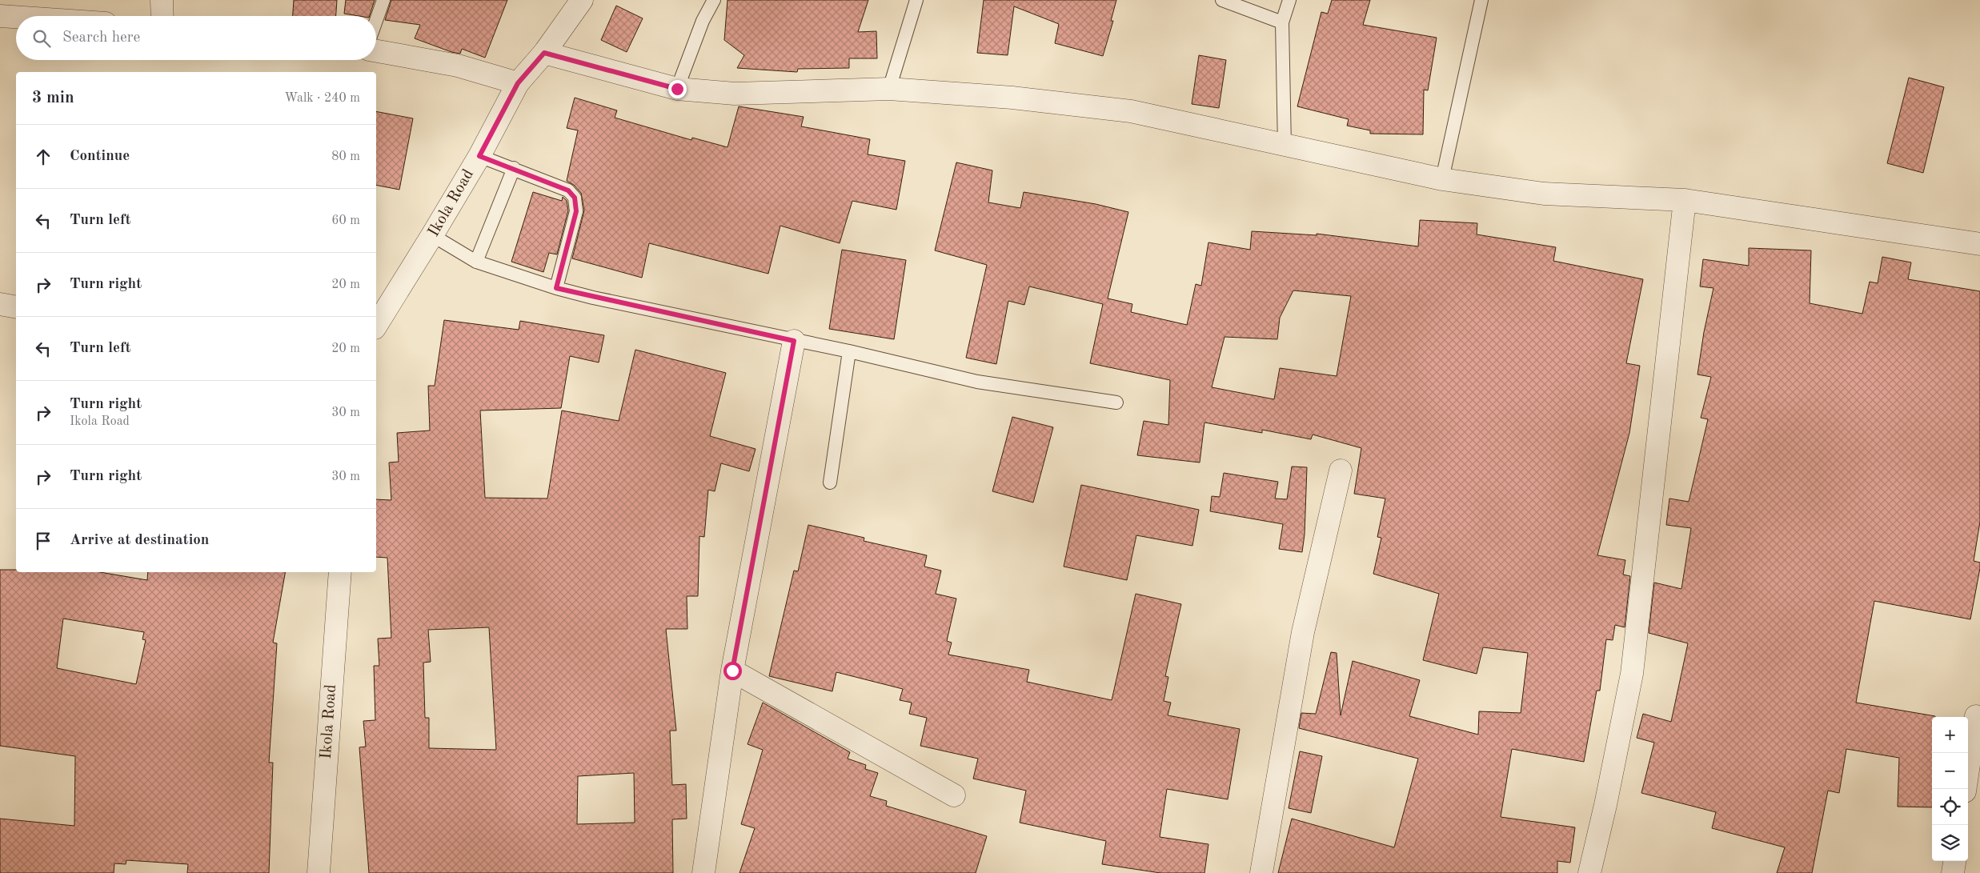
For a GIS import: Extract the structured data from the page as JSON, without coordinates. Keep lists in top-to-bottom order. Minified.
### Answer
{"streets":{"street":["Ikola Road"]},"page":{"search":"Search here","heading":["3 min","Walk · 240 m"],"list":[["Continue","80 m"],["Turn left","60 m"],["Turn right","20 m"],["Turn left","20 m"],["Turn right","Ikola Road","30 m"],["Turn right","30 m"],"Arrive at destination"],"map_buttons":["+","−"]}}
